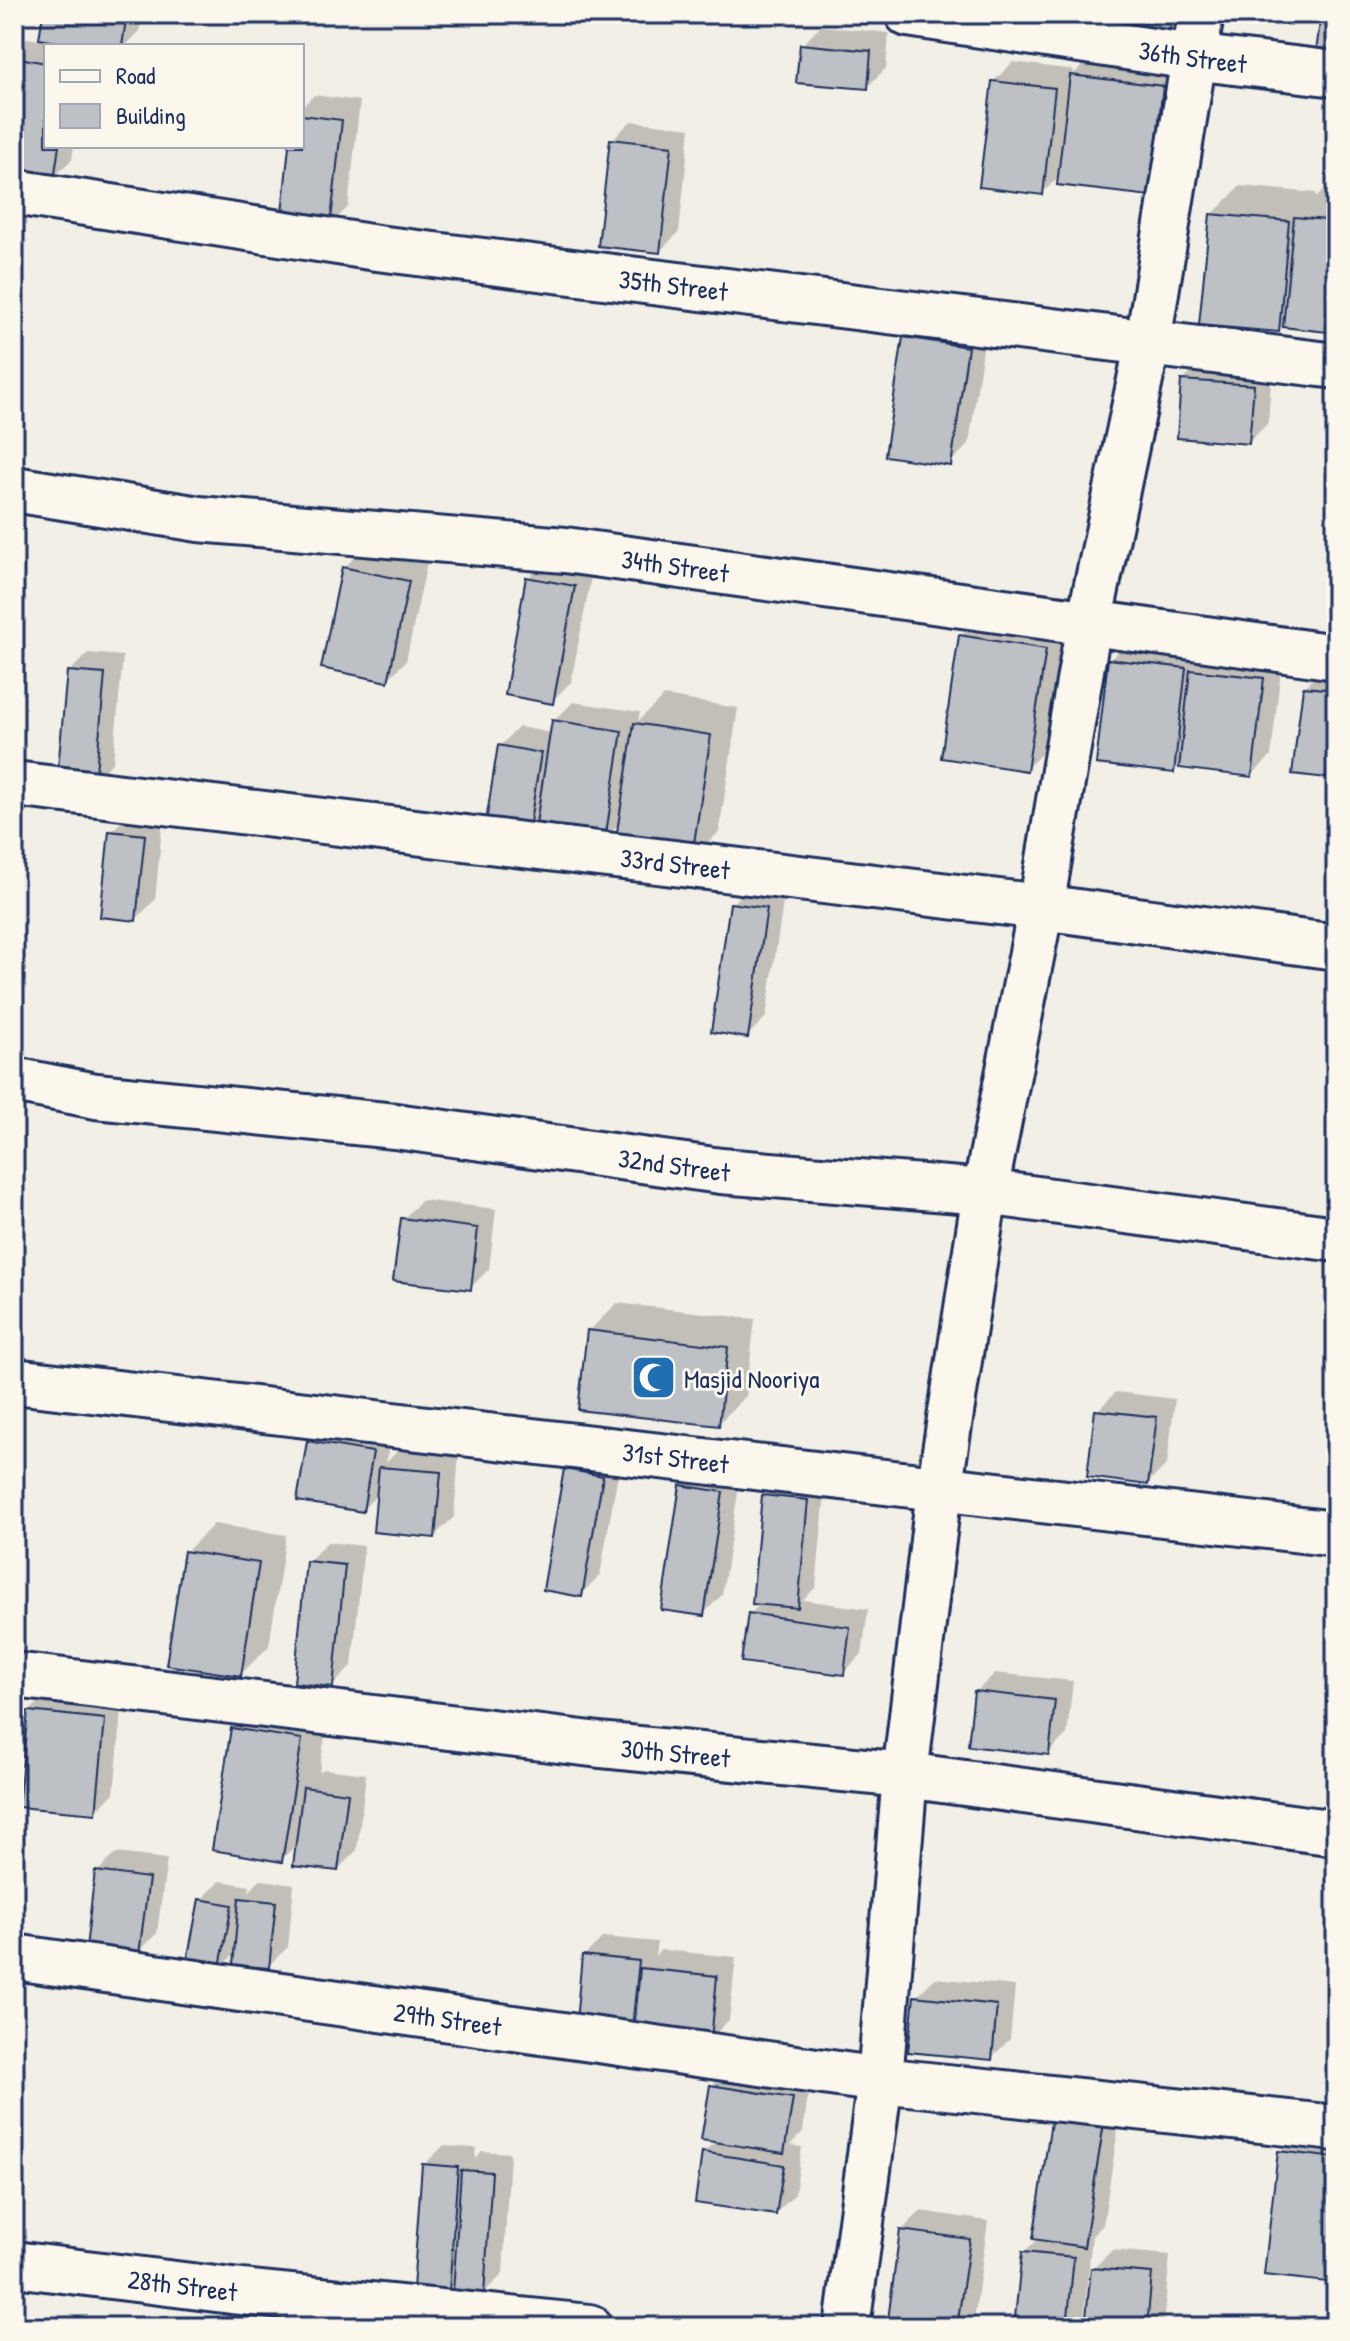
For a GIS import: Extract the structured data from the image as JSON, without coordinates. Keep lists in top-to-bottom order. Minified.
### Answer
{"streets":{"street":["36th Street","35th Street","34th Street","33rd Street","32nd Street","31st Street","30th Street","29th Street","28th Street"]},"places":{"mosque":["Masjid Nooriya"]},"legend":["Road","Building"]}
